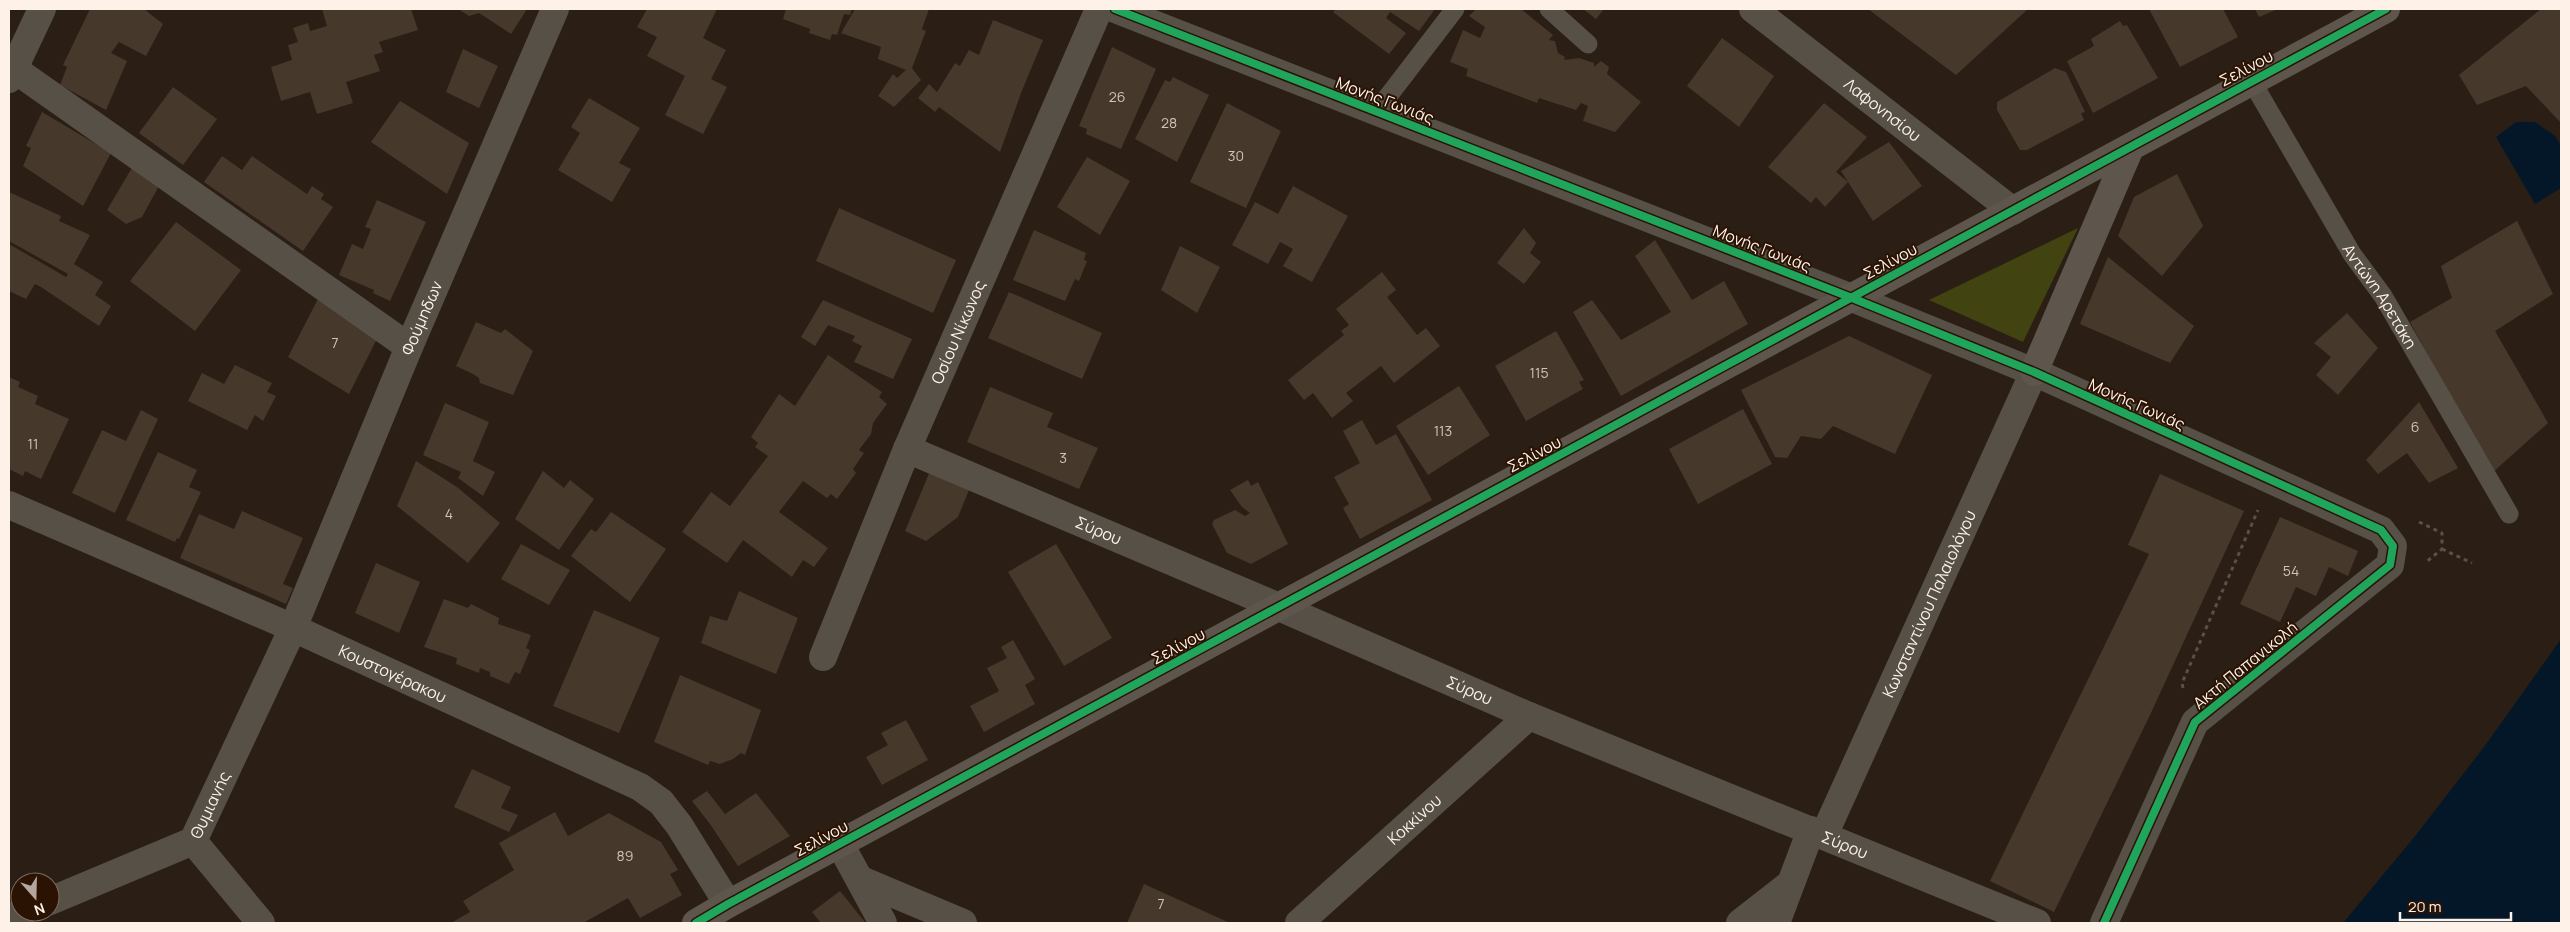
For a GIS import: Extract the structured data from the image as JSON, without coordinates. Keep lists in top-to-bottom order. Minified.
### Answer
{"streets":{"street":["Σελίνου","Μονής Γωνιάς","Λαφονησίου","Φούμηδων","Οσίου Νίκωνος","Σύρου","Κωνσταντίνου Παλαιολόγου","Ακτή Παπανικολή","Κουστογέρακου","Θυμιανής","Κοκκίνου"],"lane":["Αντώνη Αρετάκη"]},"crossings":[["Σελίνου","Μονής Γωνιάς"],["Σελίνου","Λαφονησίου"],["Σελίνου","Αντώνη Αρετάκη"],["Σελίνου","Σύρου"],["Σελίνου","Κουστογέρακου"],["Μονής Γωνιάς","Κωνσταντίνου Παλαιολόγου"],["Μονής Γωνιάς","Ακτή Παπανικολή"],["Φούμηδων","Κουστογέρακου"],["Φούμηδων","Θυμιανής"],["Οσίου Νίκωνος","Σύρου"],["Σύρου","Κωνσταντίνου Παλαιολόγου"],["Σύρου","Κοκκίνου"],["Κουστογέρακου","Θυμιανής"]],"house_numbers":["26","28","30","7","115","6","113","11","3","4","54","89","7"],"scale_bar":"20 m","north":"bottom"}
